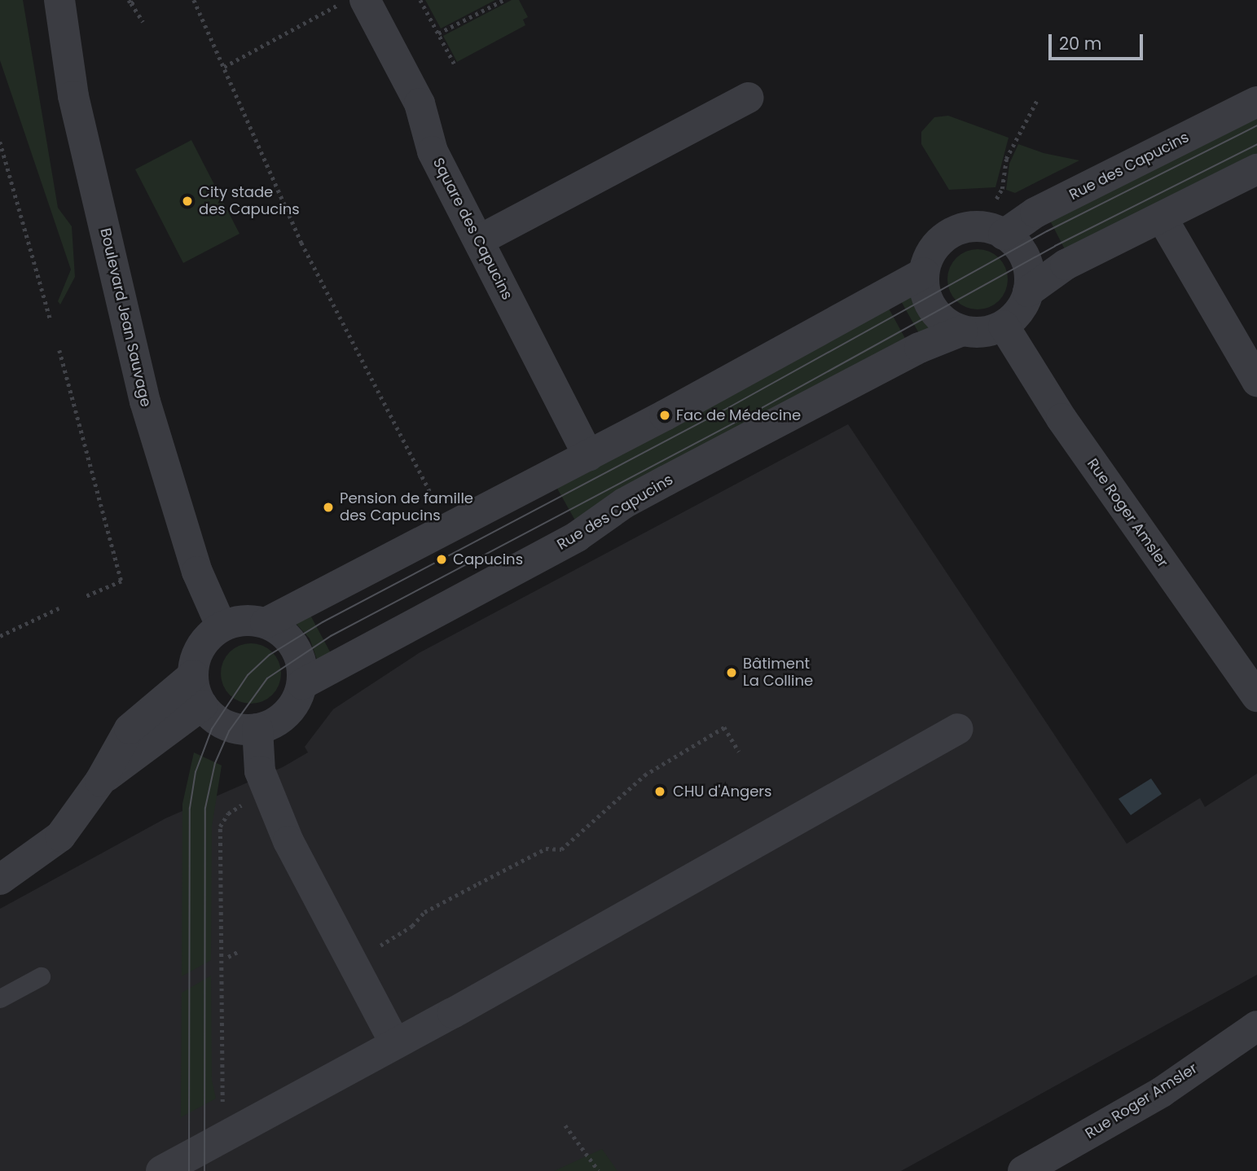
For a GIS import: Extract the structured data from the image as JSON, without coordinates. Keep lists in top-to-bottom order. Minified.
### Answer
{"streets":{"street":["Rue des Capucins","Square des Capucins","Boulevard Jean Sauvage","Rue Roger Amsler"]},"crossings":[["Rue des Capucins","Boulevard Jean Sauvage"],["Rue des Capucins","Rue Roger Amsler"]],"places":["City stade des Capucins","Fac de Médecine","Pension de famille des Capucins","Capucins","Bâtiment La Colline","CHU d'Angers"],"scale_bar":"20 m"}
